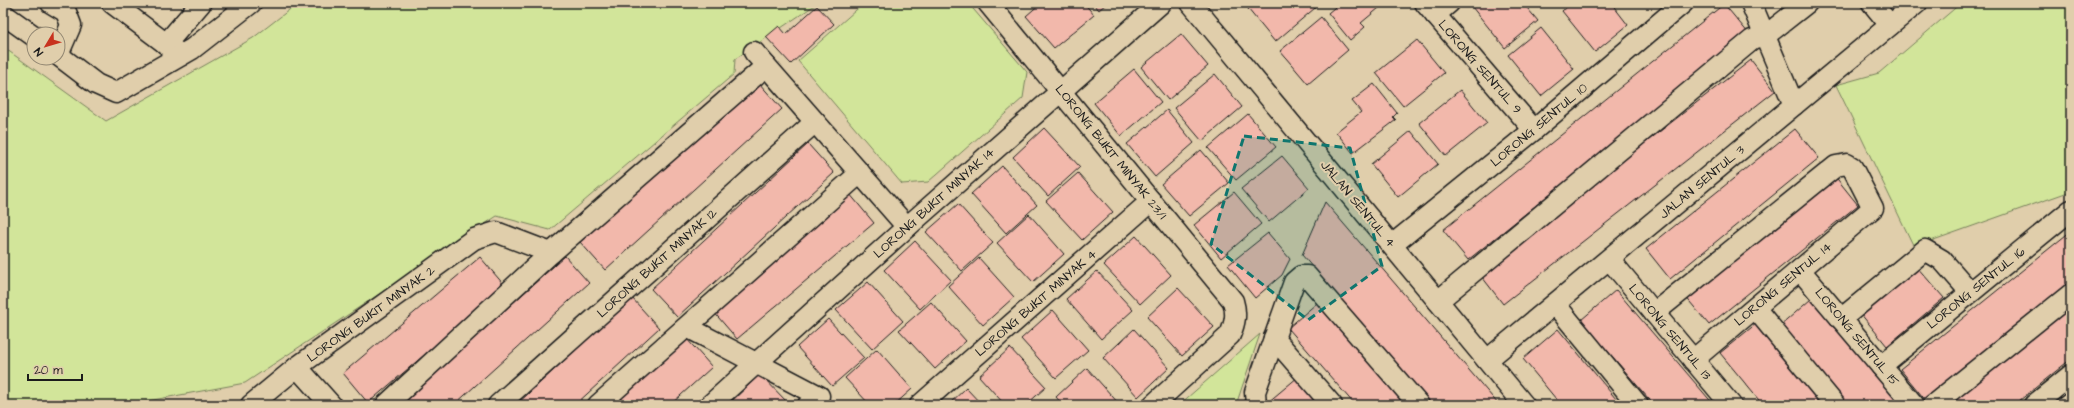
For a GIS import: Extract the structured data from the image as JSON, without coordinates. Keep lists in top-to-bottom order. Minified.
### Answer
{"streets":{"street":["LORONG SENTUL 9","LORONG SENTUL 10","LORONG BUKIT MINYAK 23/1","JALAN SENTUL 3","LORONG BUKIT MINYAK 14","JALAN SENTUL 4","LORONG BUKIT MINYAK 12","LORONG SENTUL 14","LORONG SENTUL 16","LORONG BUKIT MINYAK 4","LORONG BUKIT MINYAK 2","LORONG SENTUL 13","LORONG SENTUL 15"]},"crossings":[["LORONG SENTUL 9","LORONG SENTUL 10"],["LORONG SENTUL 10","JALAN SENTUL 4"],["LORONG BUKIT MINYAK 23/1","LORONG BUKIT MINYAK 14"],["LORONG BUKIT MINYAK 23/1","LORONG BUKIT MINYAK 4"],["JALAN SENTUL 3","JALAN SENTUL 4"],["JALAN SENTUL 3","LORONG SENTUL 13"],["LORONG SENTUL 14","LORONG SENTUL 13"],["LORONG SENTUL 14","LORONG SENTUL 15"],["LORONG SENTUL 16","LORONG SENTUL 15"]],"scale_bar":"20 m","north":"bottom left"}
